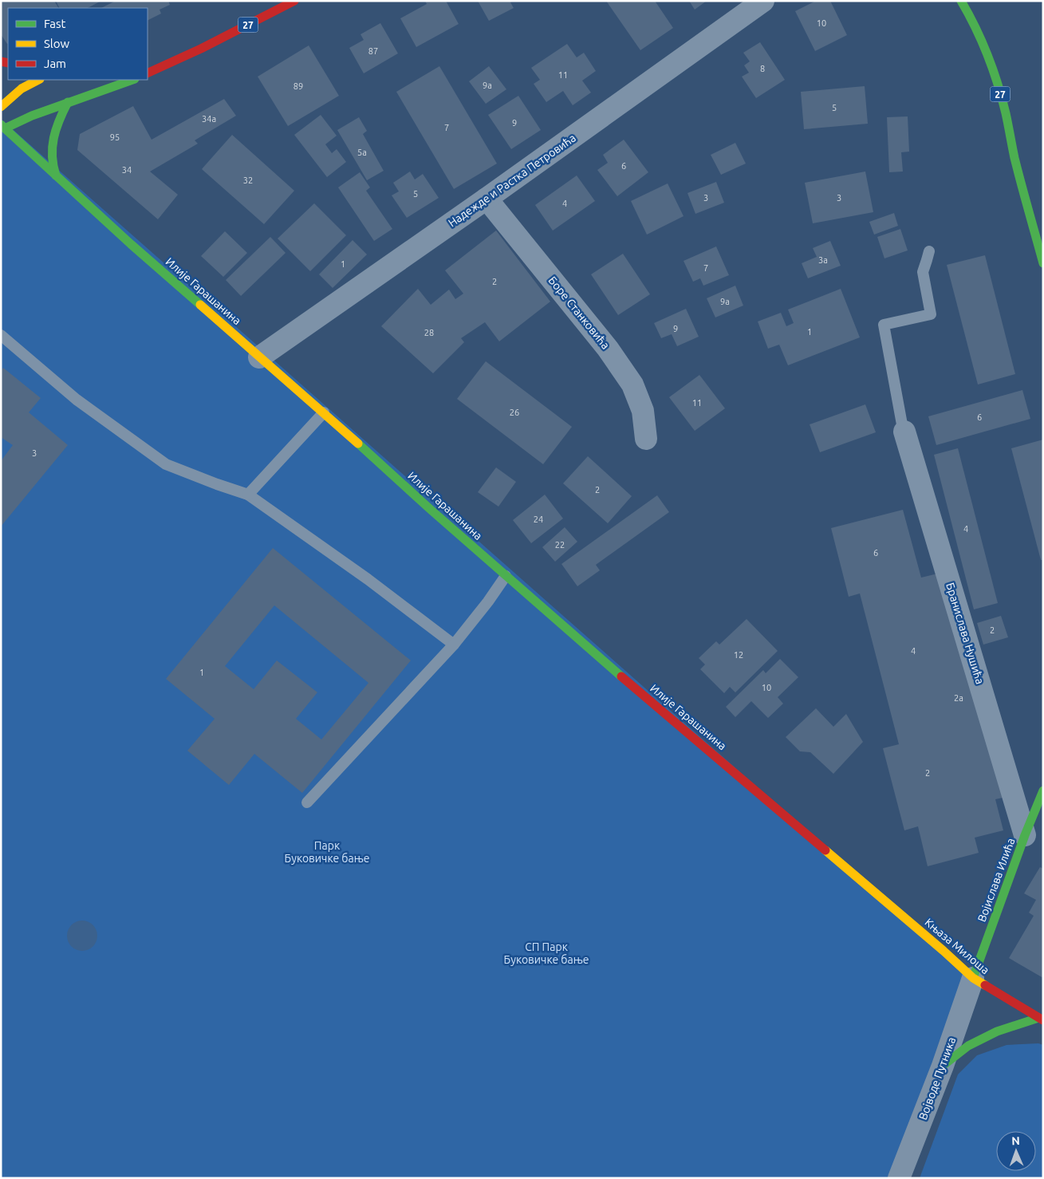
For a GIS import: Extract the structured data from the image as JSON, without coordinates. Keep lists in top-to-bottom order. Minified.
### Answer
{"streets":{"street":["27","Надежде и Растка Петровића","Илије Гарашанина","Боре Станковића","Бранислава Нушића","Војислава Илића","Књаза Милоша","Војводе Путника"]},"crossings":[["Надежде и Растка Петровића","Илије Гарашанина"],["Надежде и Растка Петровића","Боре Станковића"],["Илије Гарашанина","Књаза Милоша"],["Бранислава Нушића","Војислава Илића"],["Војислава Илића","Књаза Милоша"],["Војислава Илића","Војводе Путника"],["Књаза Милоша","Војводе Путника"]],"parks":["Парк Буковичке бање","СП Парк Буковичке бање"],"house_numbers":["10","87","8","11","9a","89","5","34a","9","7","95","5a","6","34","32","5","3","3","4","3a","1","7","2","9a","9","1","28","11","26","6","3","2","24","4","22","6","2","4","12","1","10","2a","2"],"legend":["Fast","Slow","Jam"],"north":"top"}
